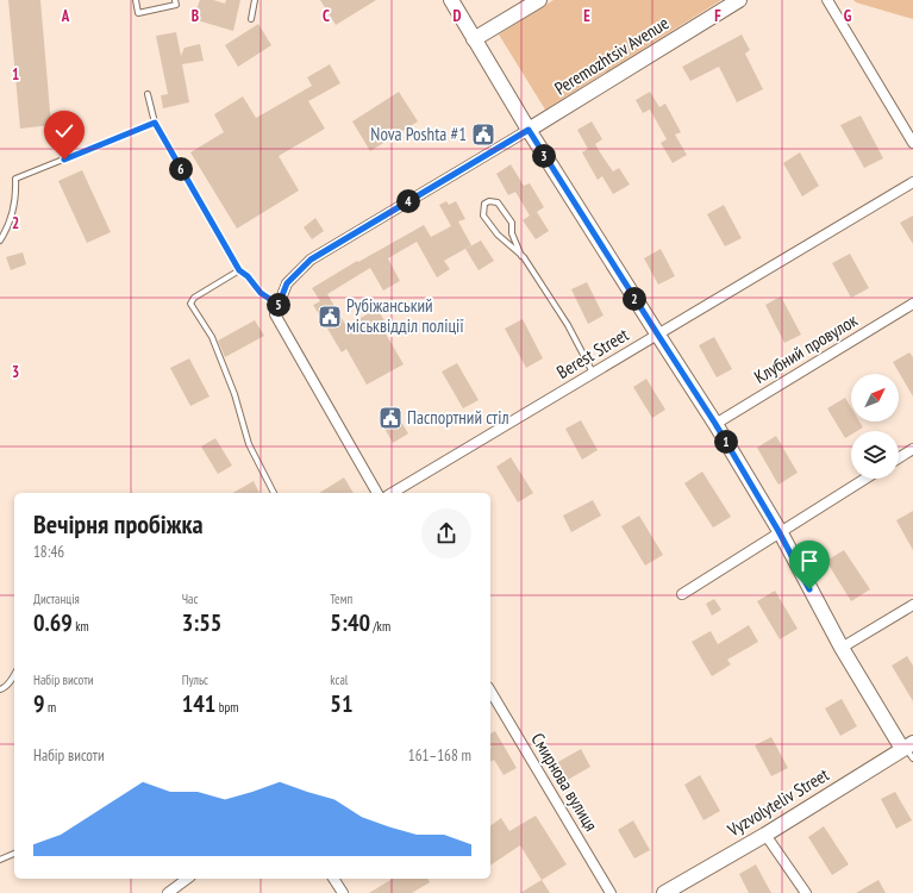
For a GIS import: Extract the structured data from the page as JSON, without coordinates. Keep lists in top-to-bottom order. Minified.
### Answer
{"streets":{"street":["Peremozhtsiv Avenue","Клубний провулок","Berest Street","Смирнова вулиця","Vyzvolyteliv Street"]},"places":{"public building":["Nova Poshta #1","Рубіжанський міськвідділ поліції","Паспортний стіл"]},"north":"top right","page":{"pins":["3","6","4","2","5","1"],"heading":["Вечірня пробіжка","18:46"],"stats":[["Дистанція","0.69 km"],["Час","3:55"],["Темп","5:40 /km"],["Набір висоти","9 m"],["Пульс","141 bpm"],["kcal","51"]],"chart":["Набір висоти","161–168 m"]},"grid":{"columns":["A","B","C","D","E","F","G"],"rows":["1","2","3"]}}
